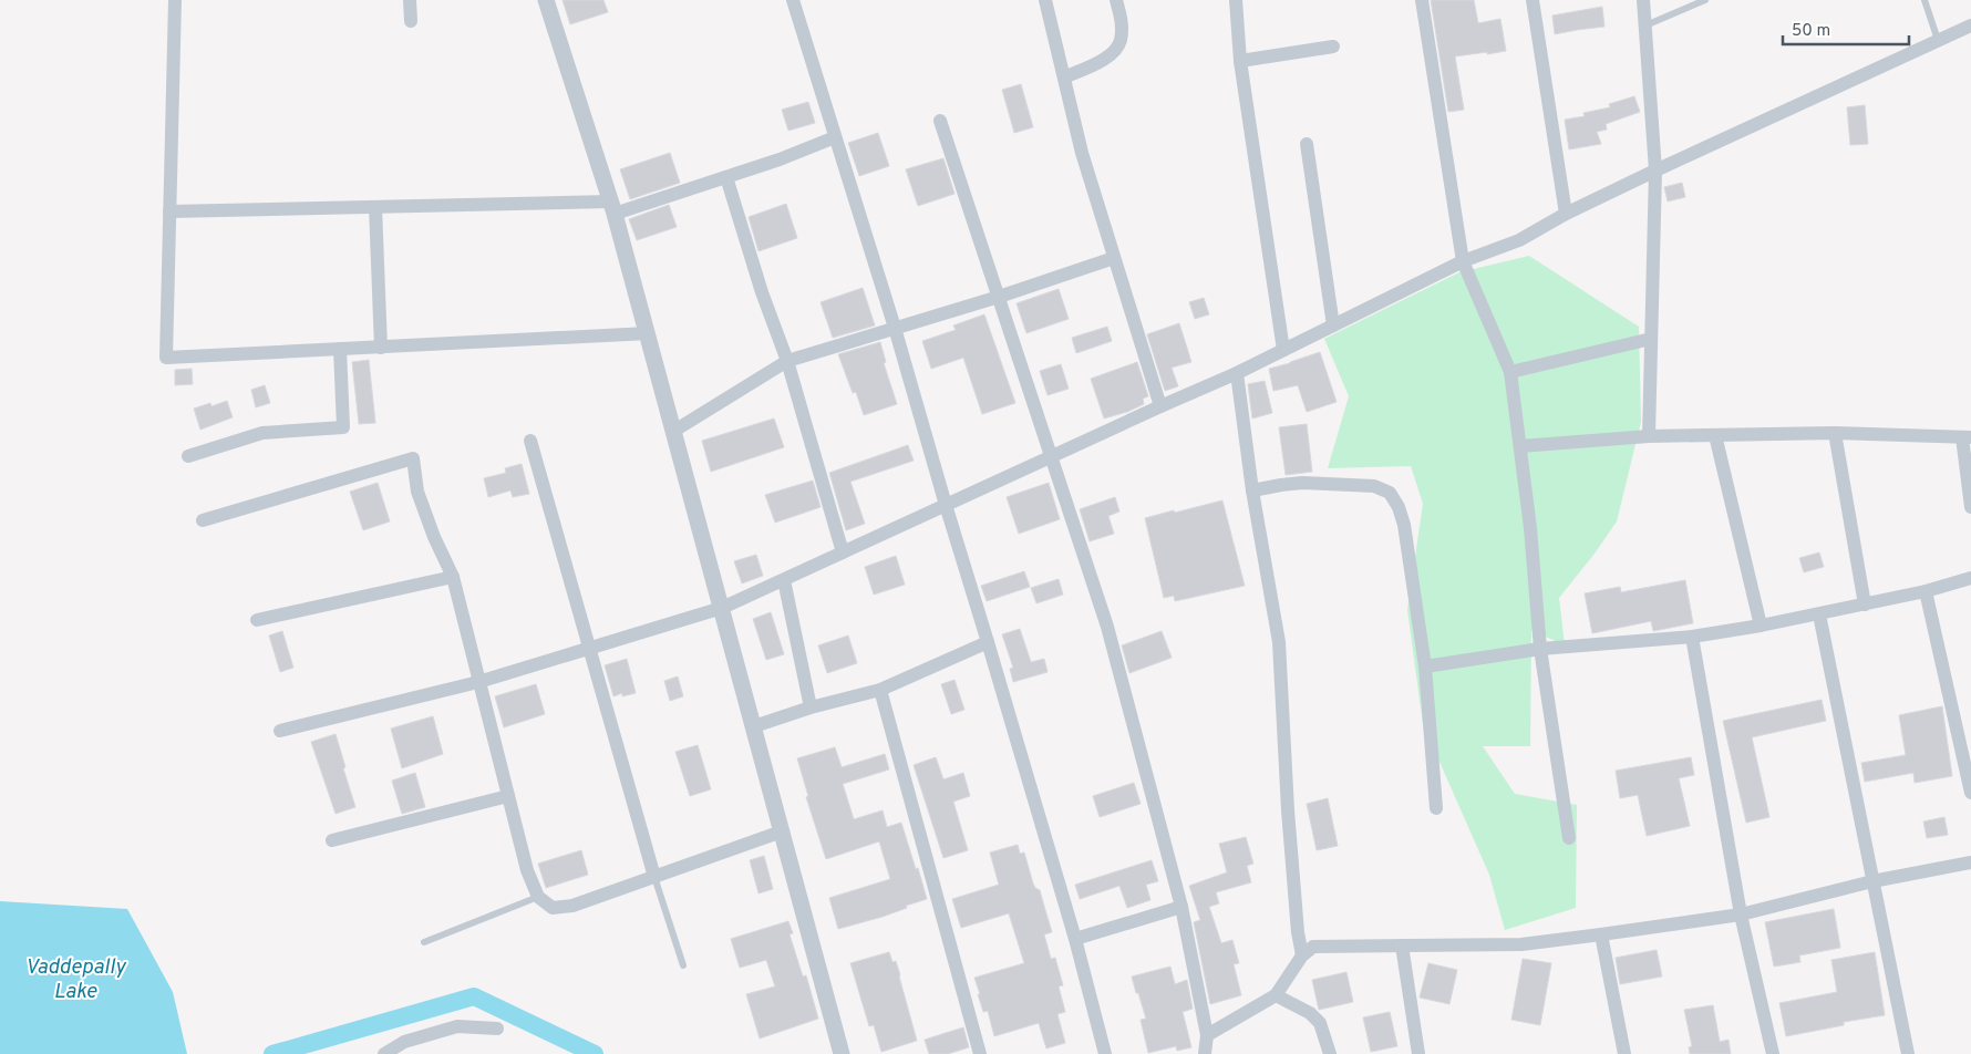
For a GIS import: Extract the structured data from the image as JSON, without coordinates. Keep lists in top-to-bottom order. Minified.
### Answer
{"water":["Vaddepally Lake"],"scale_bar":"50 m"}
